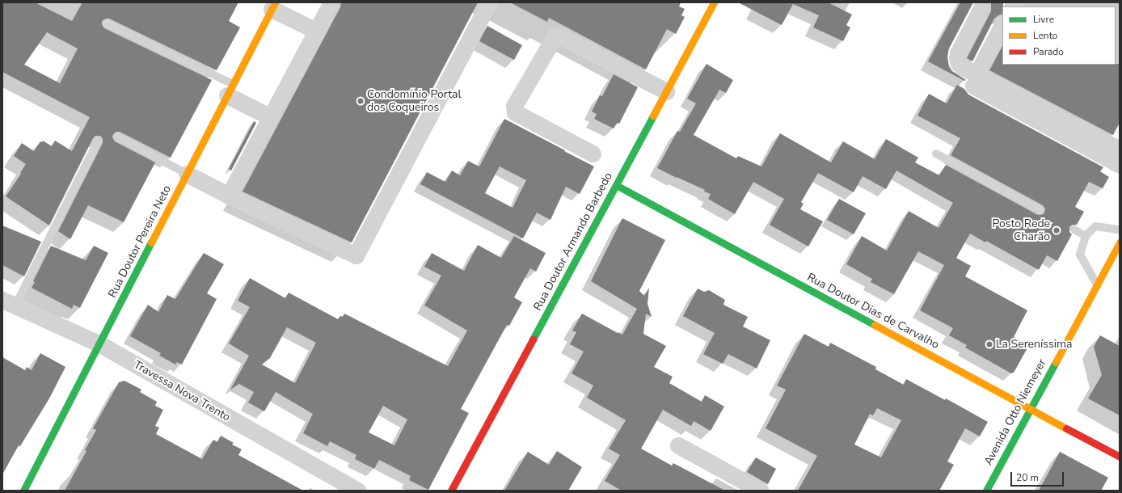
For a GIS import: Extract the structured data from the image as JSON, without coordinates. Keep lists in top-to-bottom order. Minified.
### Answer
{"streets":{"street":["Rua Doutor Pereira Neto","Rua Doutor Armando Barbedo","Rua Doutor Dias de Carvalho","Travessa Nova Trento","Avenida Otto Niemeyer"]},"crossings":[["Rua Doutor Pereira Neto","Travessa Nova Trento"],["Rua Doutor Armando Barbedo","Rua Doutor Dias de Carvalho"],["Rua Doutor Dias de Carvalho","Avenida Otto Niemeyer"]],"places":["Condomínio Portal dos Coqueiros","Posto Rede Charão","La Sereníssima"],"legend":["Livre","Lento","Parado"],"scale_bar":"20 m"}
